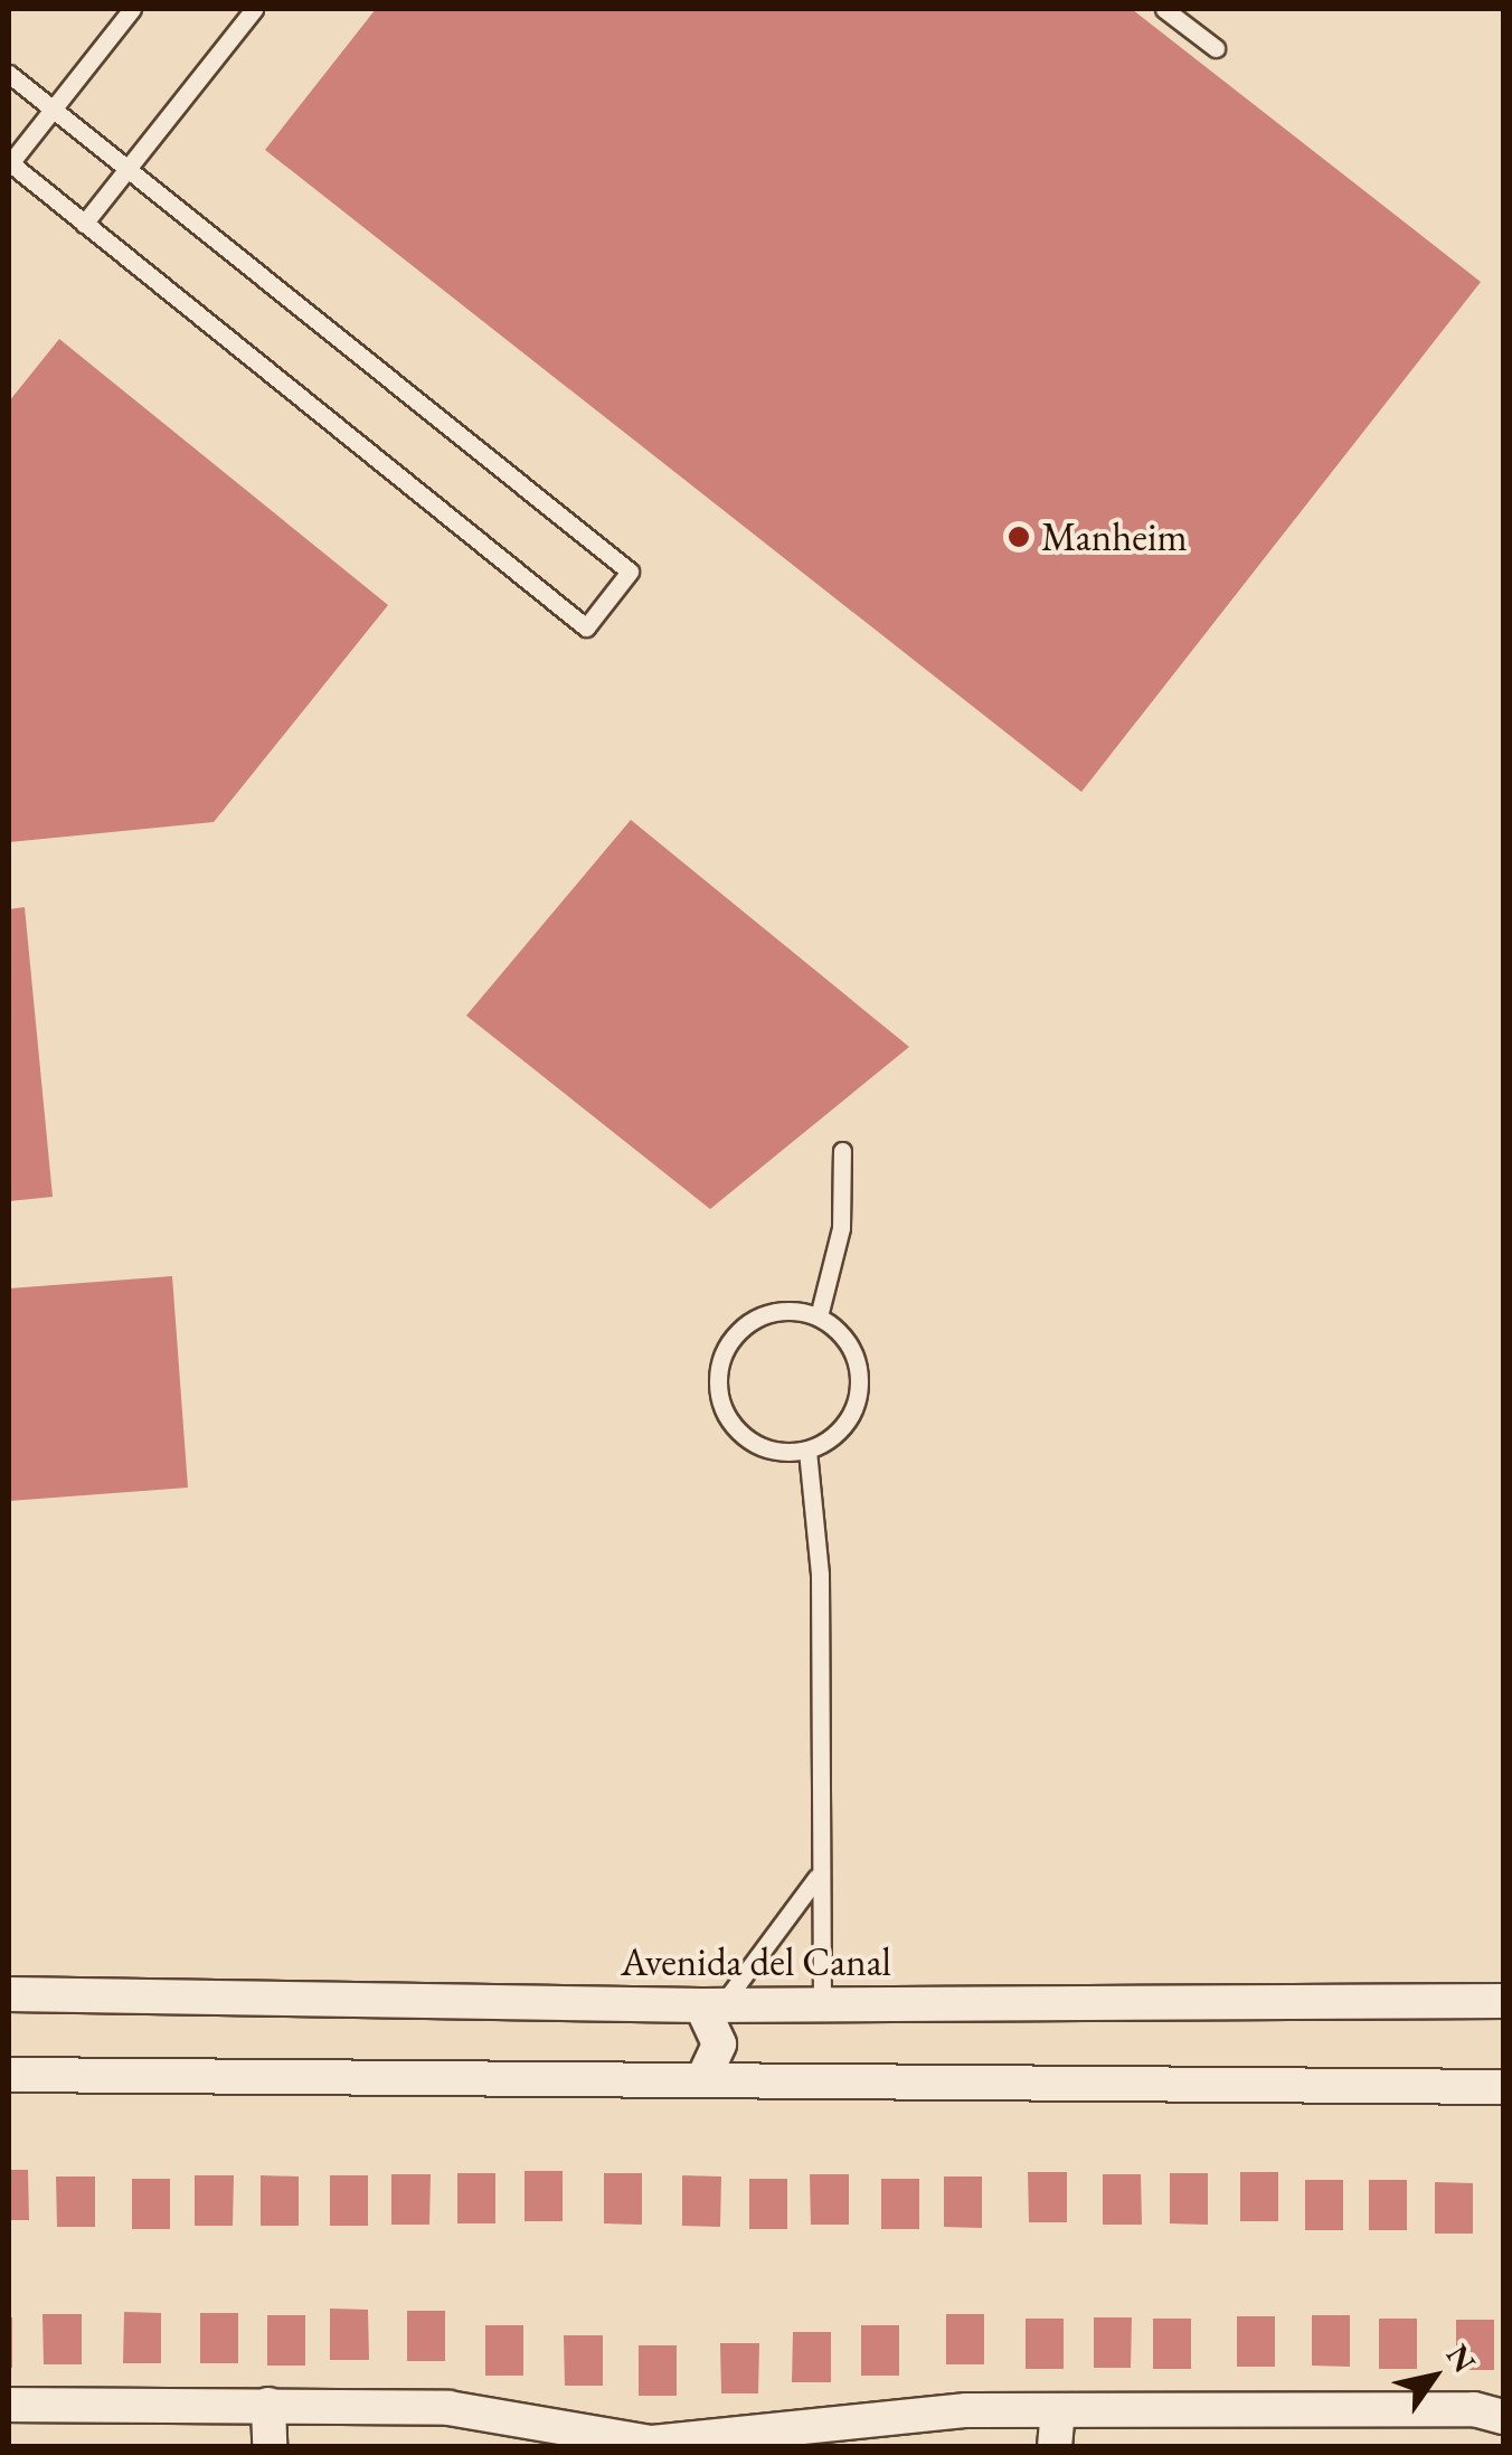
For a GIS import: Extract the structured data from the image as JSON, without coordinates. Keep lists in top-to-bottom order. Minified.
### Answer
{"streets":{"street":["Avenida del Canal"]},"places":["Manheim"],"north":"top right"}
